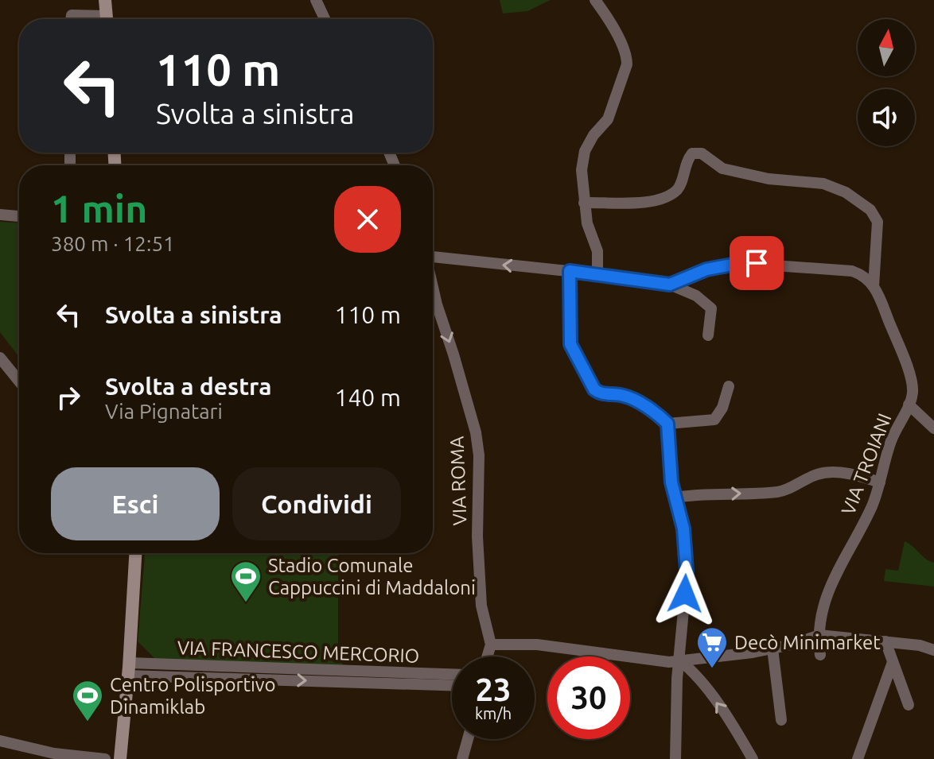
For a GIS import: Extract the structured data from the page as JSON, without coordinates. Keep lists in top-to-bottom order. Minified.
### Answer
{"streets":{"street":["VIA TROIANI","VIA ROMA","VIA FRANCESCO MERCORIO"]},"one_way":["VIA ROMA"],"places":{"sports":["Stadio Comunale Cappuccini di Maddaloni","Centro Polisportivo Dinamiklab"],"supermarket":["Decò Minimarket"]},"north":"top","page":{"turn":["110 m","Svolta a sinistra"],"heading":["1 min","380 m · 12:51"],"list":[{"name":"Svolta a sinistra","value":"110 m"},{"name":"Svolta a destra","note":"Via Pignatari","value":"140 m"}],"buttons":["Esci","Condividi"],"speed":"23 km/h","limit":"30"}}
